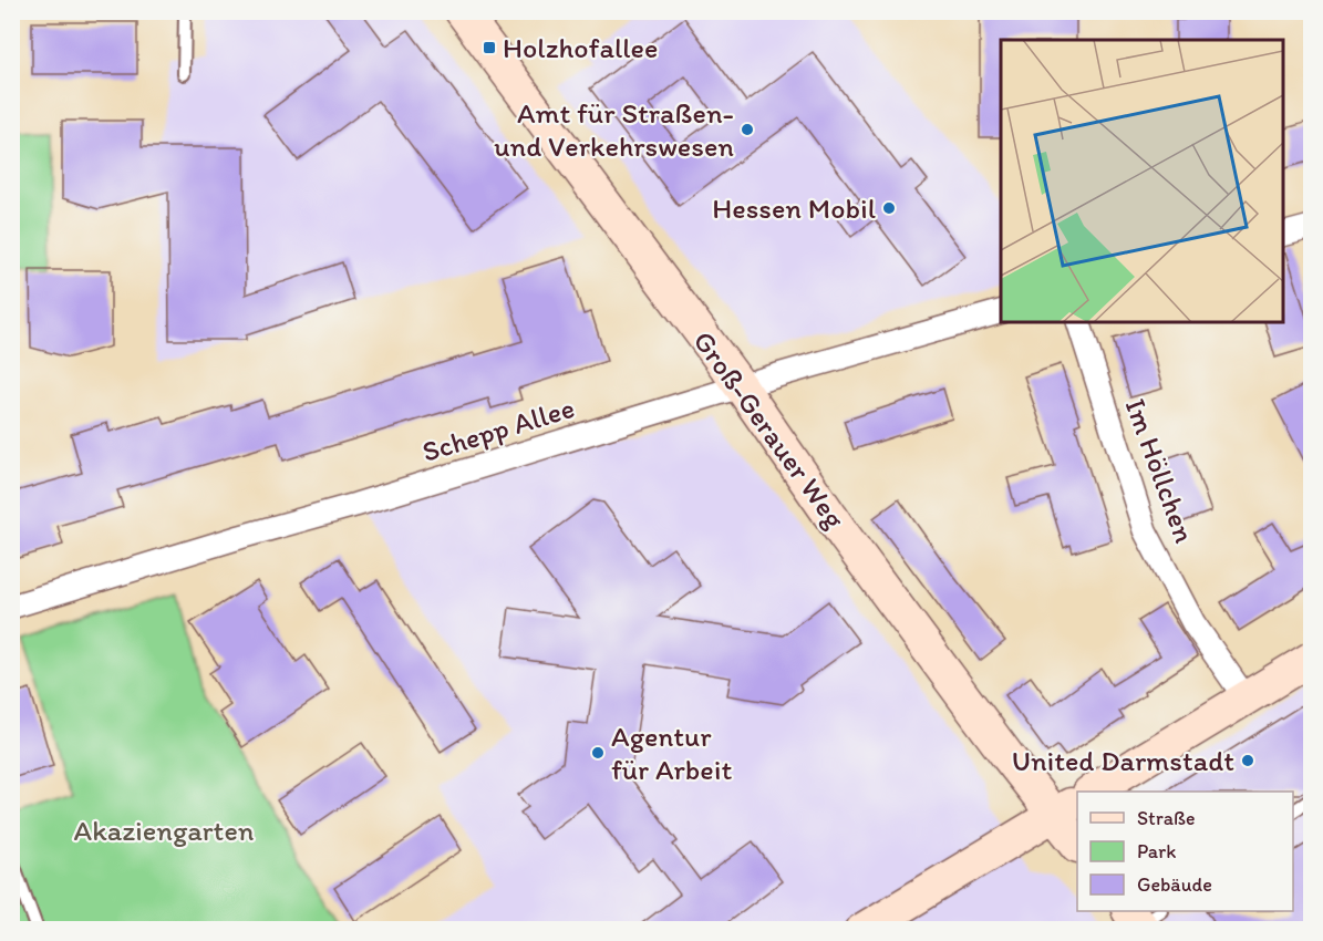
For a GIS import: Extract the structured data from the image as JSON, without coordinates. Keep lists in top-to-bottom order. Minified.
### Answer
{"streets":{"main road":["Groß-Gerauer Weg"],"street":["Schepp Allee","Im Höllchen"]},"crossings":[["Schepp Allee","Groß-Gerauer Weg"]],"parks":["Akaziengarten"],"places":{"transit":["Holzhofallee"],"other":["Amt für Straßen- und Verkehrswesen","Hessen Mobil","Agentur für Arbeit","United Darmstadt"]},"legend":["Straße","Park","Gebäude"]}
